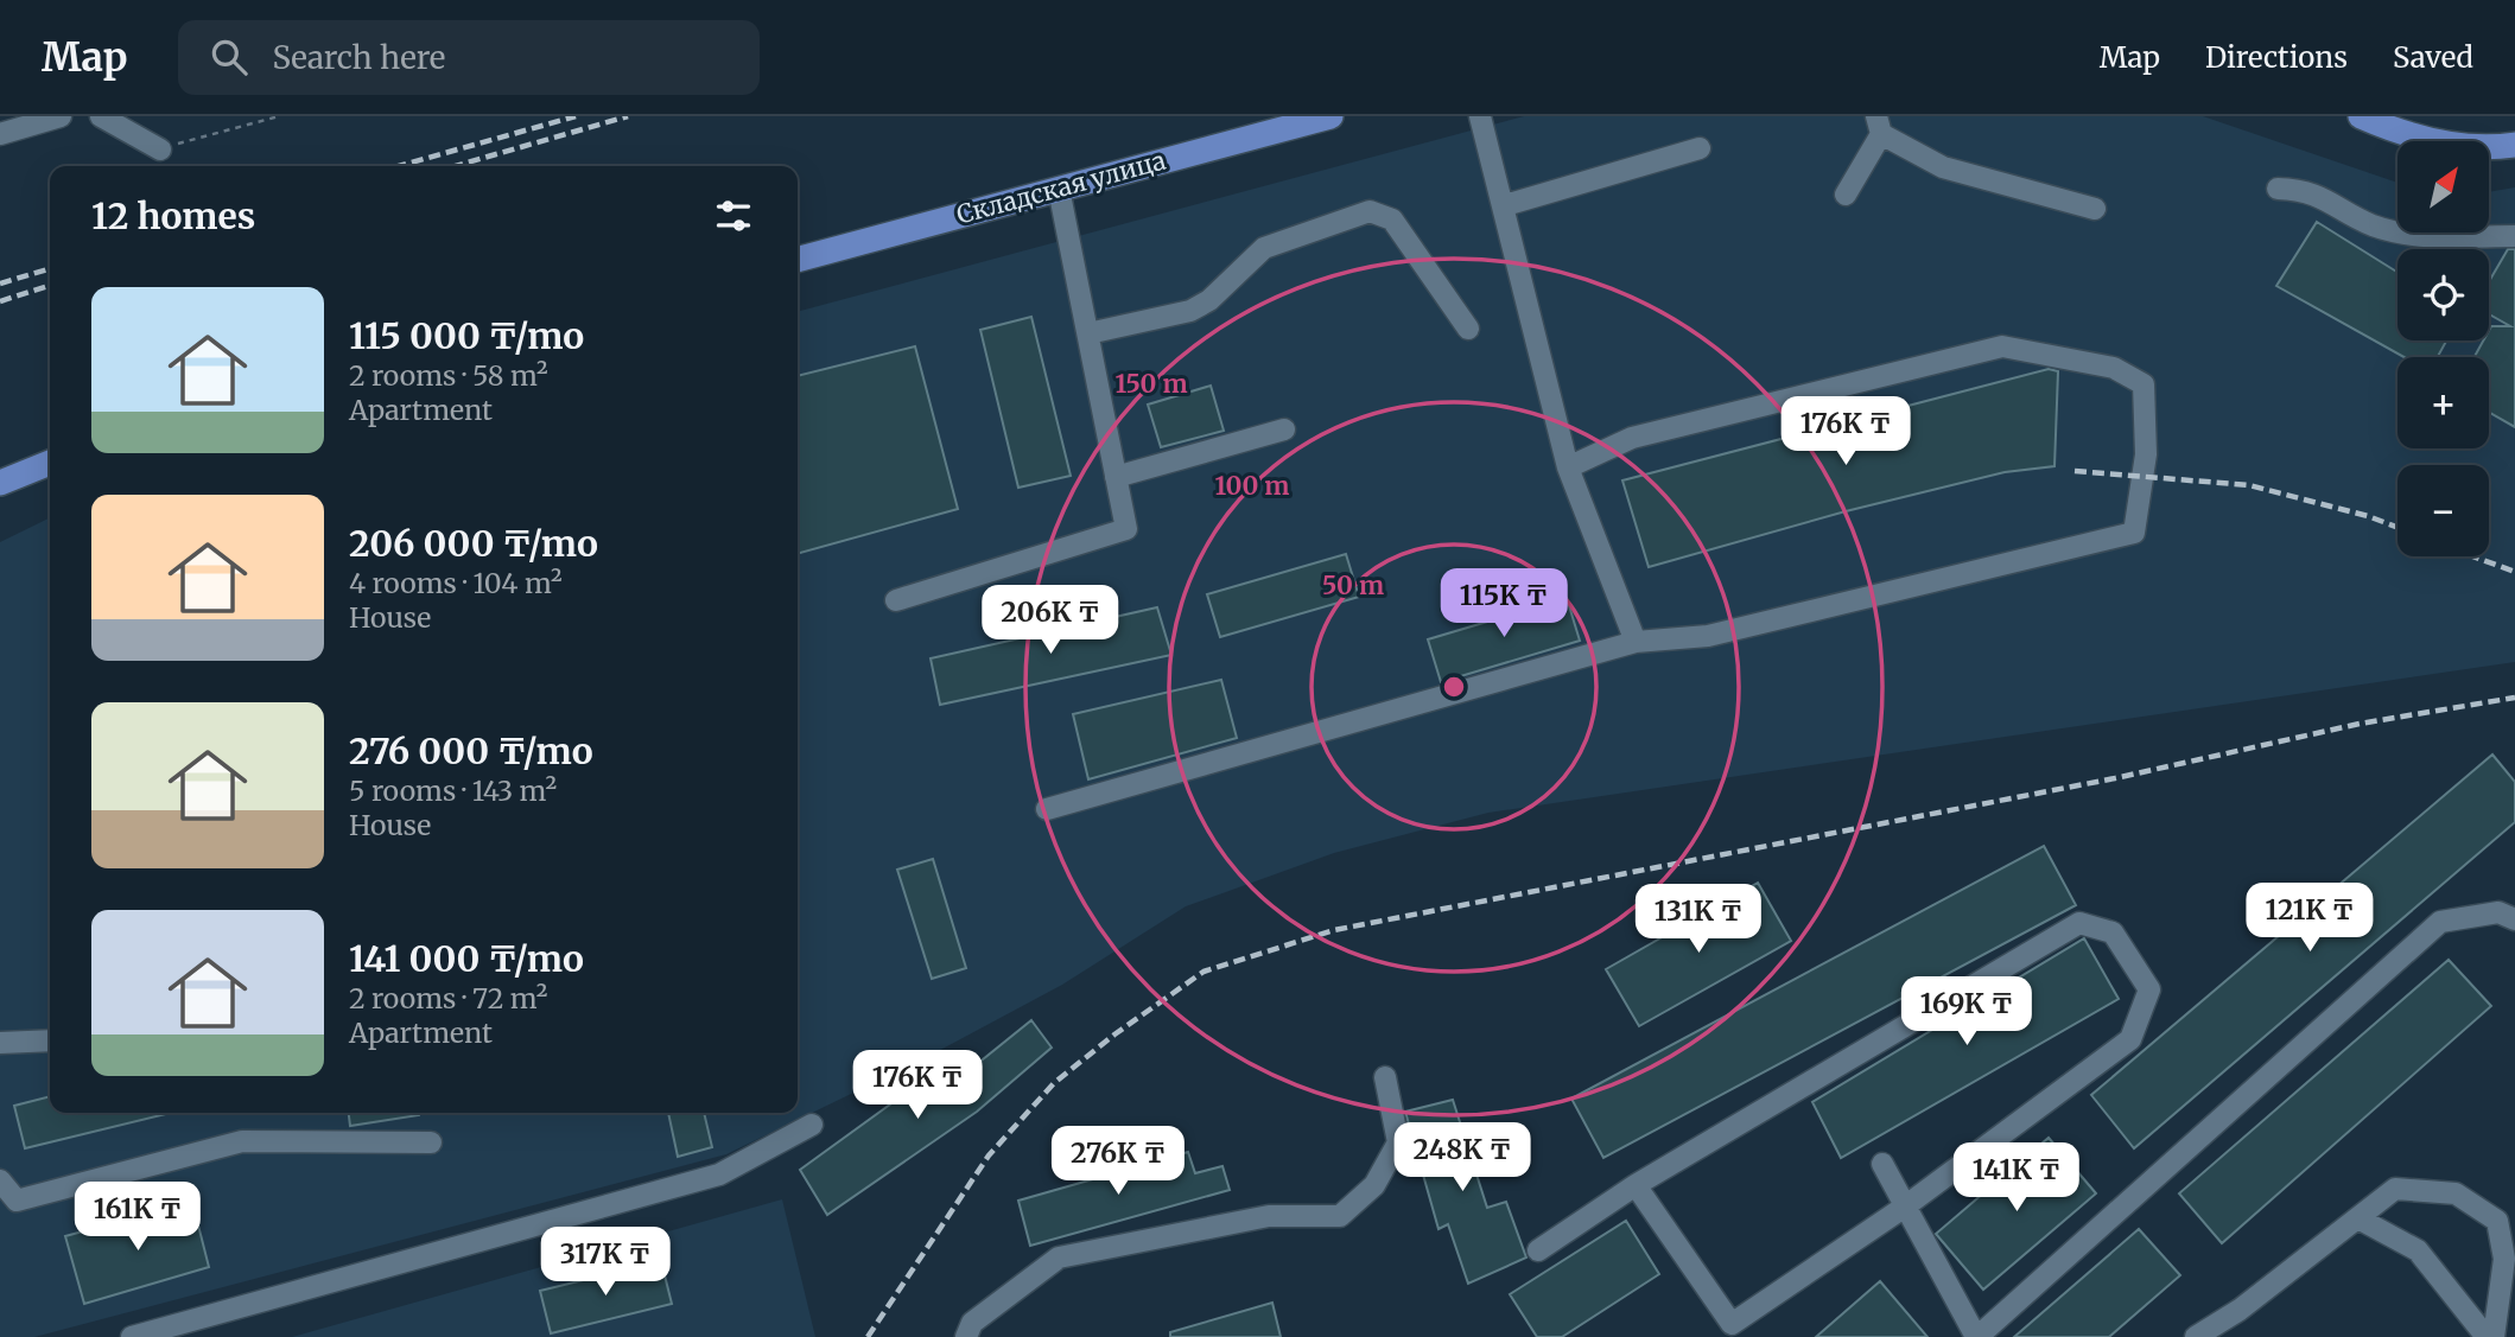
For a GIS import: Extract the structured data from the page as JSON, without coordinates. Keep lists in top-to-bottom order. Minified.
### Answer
{"streets":{"main road":["Складская улица"]},"north":"top right","page":{"header":"Map","search":"Search here","nav":["Map","Directions","Saved"],"map_buttons":["+","−"],"heading":"12 homes","list":[{"name":"115 000 ₸/mo","note":"2 rooms · 58 m² · Apartment"},{"name":"206 000 ₸/mo","note":"4 rooms · 104 m² · House"},{"name":"276 000 ₸/mo","note":"5 rooms · 143 m² · House"},{"name":"141 000 ₸/mo","note":"2 rooms · 72 m² · Apartment"}],"price":["176K ₸","115K ₸","206K ₸","121K ₸","131K ₸","169K ₸","176K ₸","248K ₸","276K ₸","141K ₸","161K ₸","317K ₸"]},"rings":["150 m","100 m","50 m"]}
